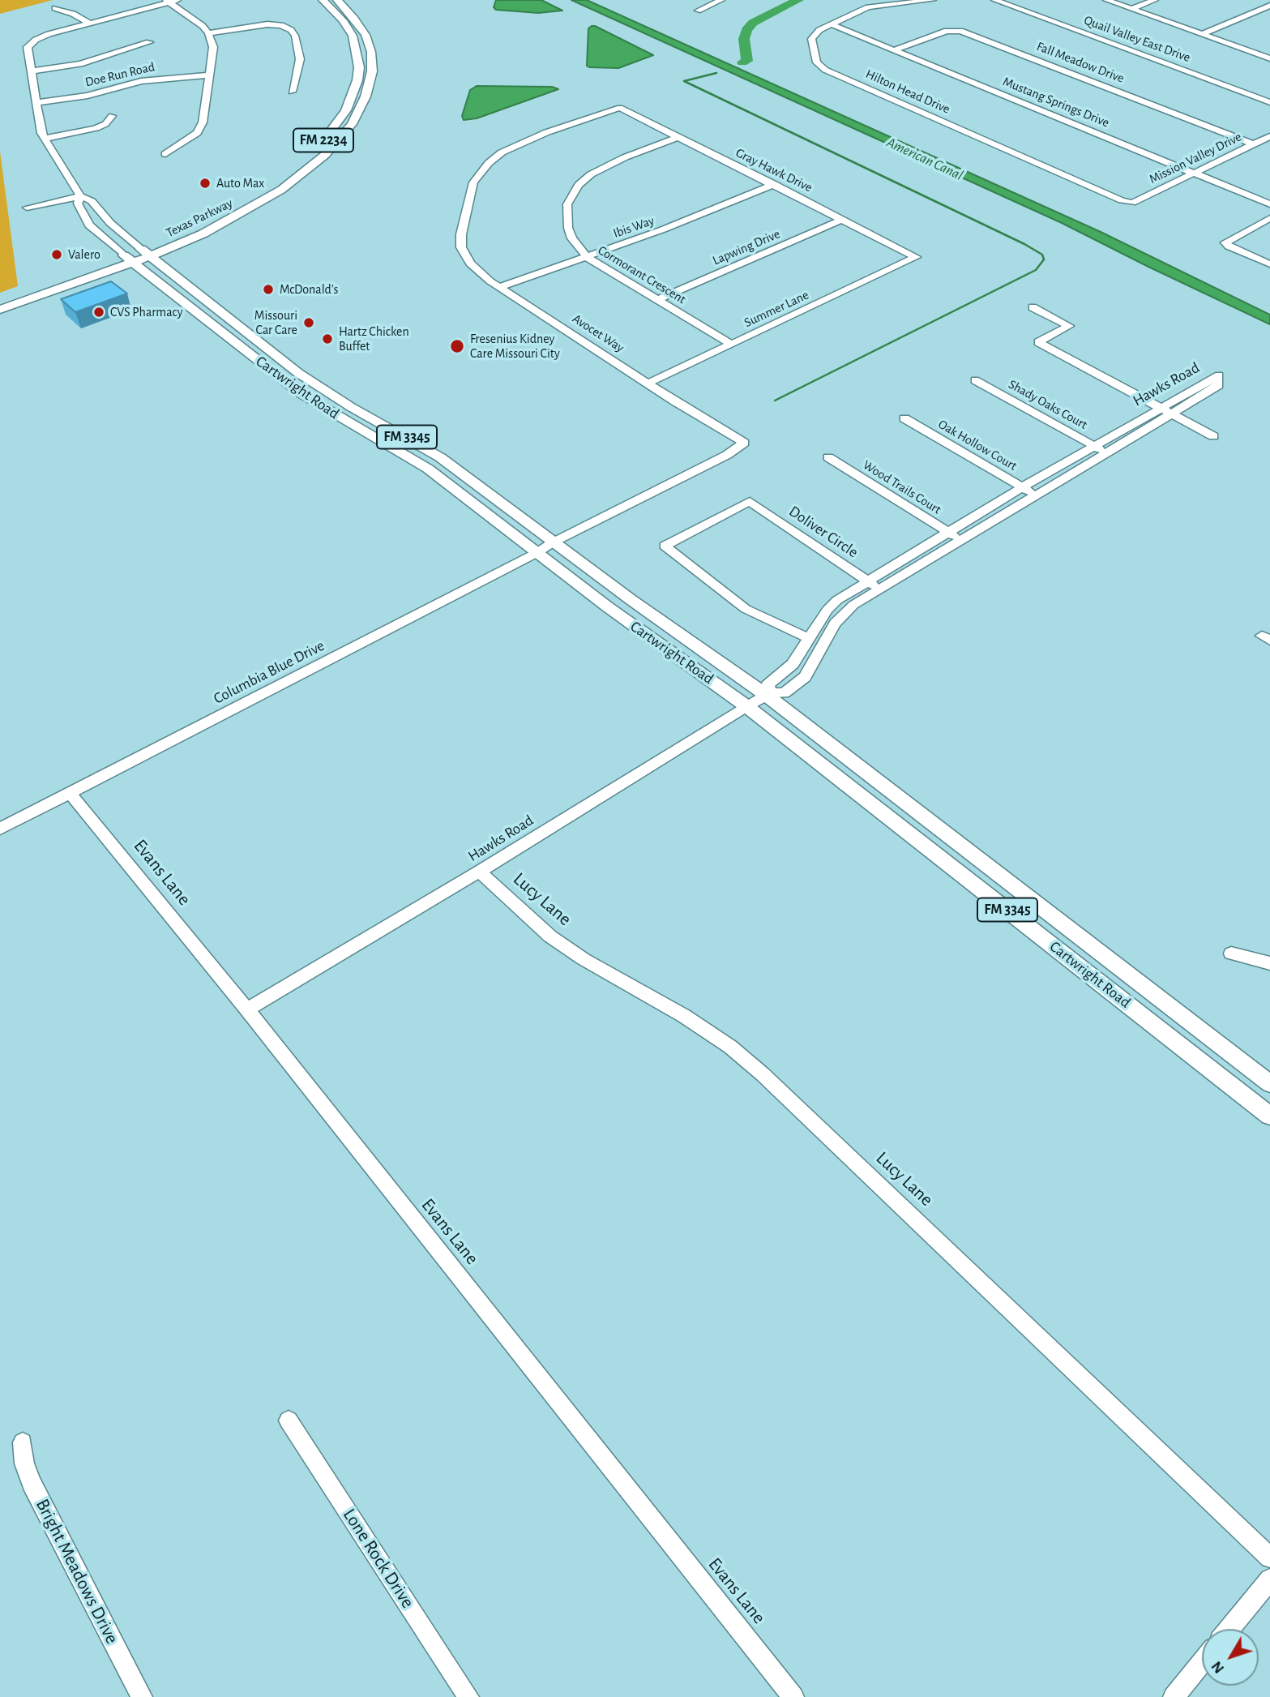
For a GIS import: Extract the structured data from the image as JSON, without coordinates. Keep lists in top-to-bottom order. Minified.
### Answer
{"streets":{"main road":["FM 2234","Texas Parkway","Cartwright Road","FM 3345"],"street":["Quail Valley East Drive","Fall Meadow Drive","Doe Run Road","Hilton Head Drive","Mustang Springs Drive","Mission Valley Drive","Gray Hawk Drive","Ibis Way","Lapwing Drive","Cormorant Crescent","Summer Lane","Avocet Way","Hawks Road","Shady Oaks Court","Oak Hollow Court","Wood Trails Court","Doliver Circle","Columbia Blue Drive","Evans Lane","Lucy Lane","Lone Rock Drive","Bright Meadows Drive"]},"crossings":[["Fall Meadow Drive","Mustang Springs Drive"],["Fall Meadow Drive","Mission Valley Drive"],["Doe Run Road","Cartwright Road"],["Hilton Head Drive","Mustang Springs Drive"],["Hilton Head Drive","Mission Valley Drive"],["Mustang Springs Drive","Mission Valley Drive"],["Gray Hawk Drive","Ibis Way"],["Gray Hawk Drive","Lapwing Drive"],["Gray Hawk Drive","Cormorant Crescent"],["Gray Hawk Drive","Summer Lane"],["Gray Hawk Drive","Avocet Way"],["Texas Parkway","Cartwright Road"],["Ibis Way","Cormorant Crescent"],["Ibis Way","Avocet Way"],["Lapwing Drive","Cormorant Crescent"],["Cormorant Crescent","Summer Lane"],["Summer Lane","Avocet Way"],["Avocet Way","Cartwright Road"],["Avocet Way","Columbia Blue Drive"],["Hawks Road","Cartwright Road"],["Hawks Road","Shady Oaks Court"],["Hawks Road","Oak Hollow Court"],["Hawks Road","Wood Trails Court"],["Hawks Road","Doliver Circle"],["Hawks Road","Evans Lane"],["Hawks Road","Lucy Lane"],["Cartwright Road","Columbia Blue Drive"],["Columbia Blue Drive","Evans Lane"]],"water":["American Canal"],"places":["Auto Max","Valero","McDonald's","CVS Pharmacy","Missouri Car Care","Hartz Chicken Buffet","Fresenius Kidney Care Missouri City"],"north":"bottom left"}
